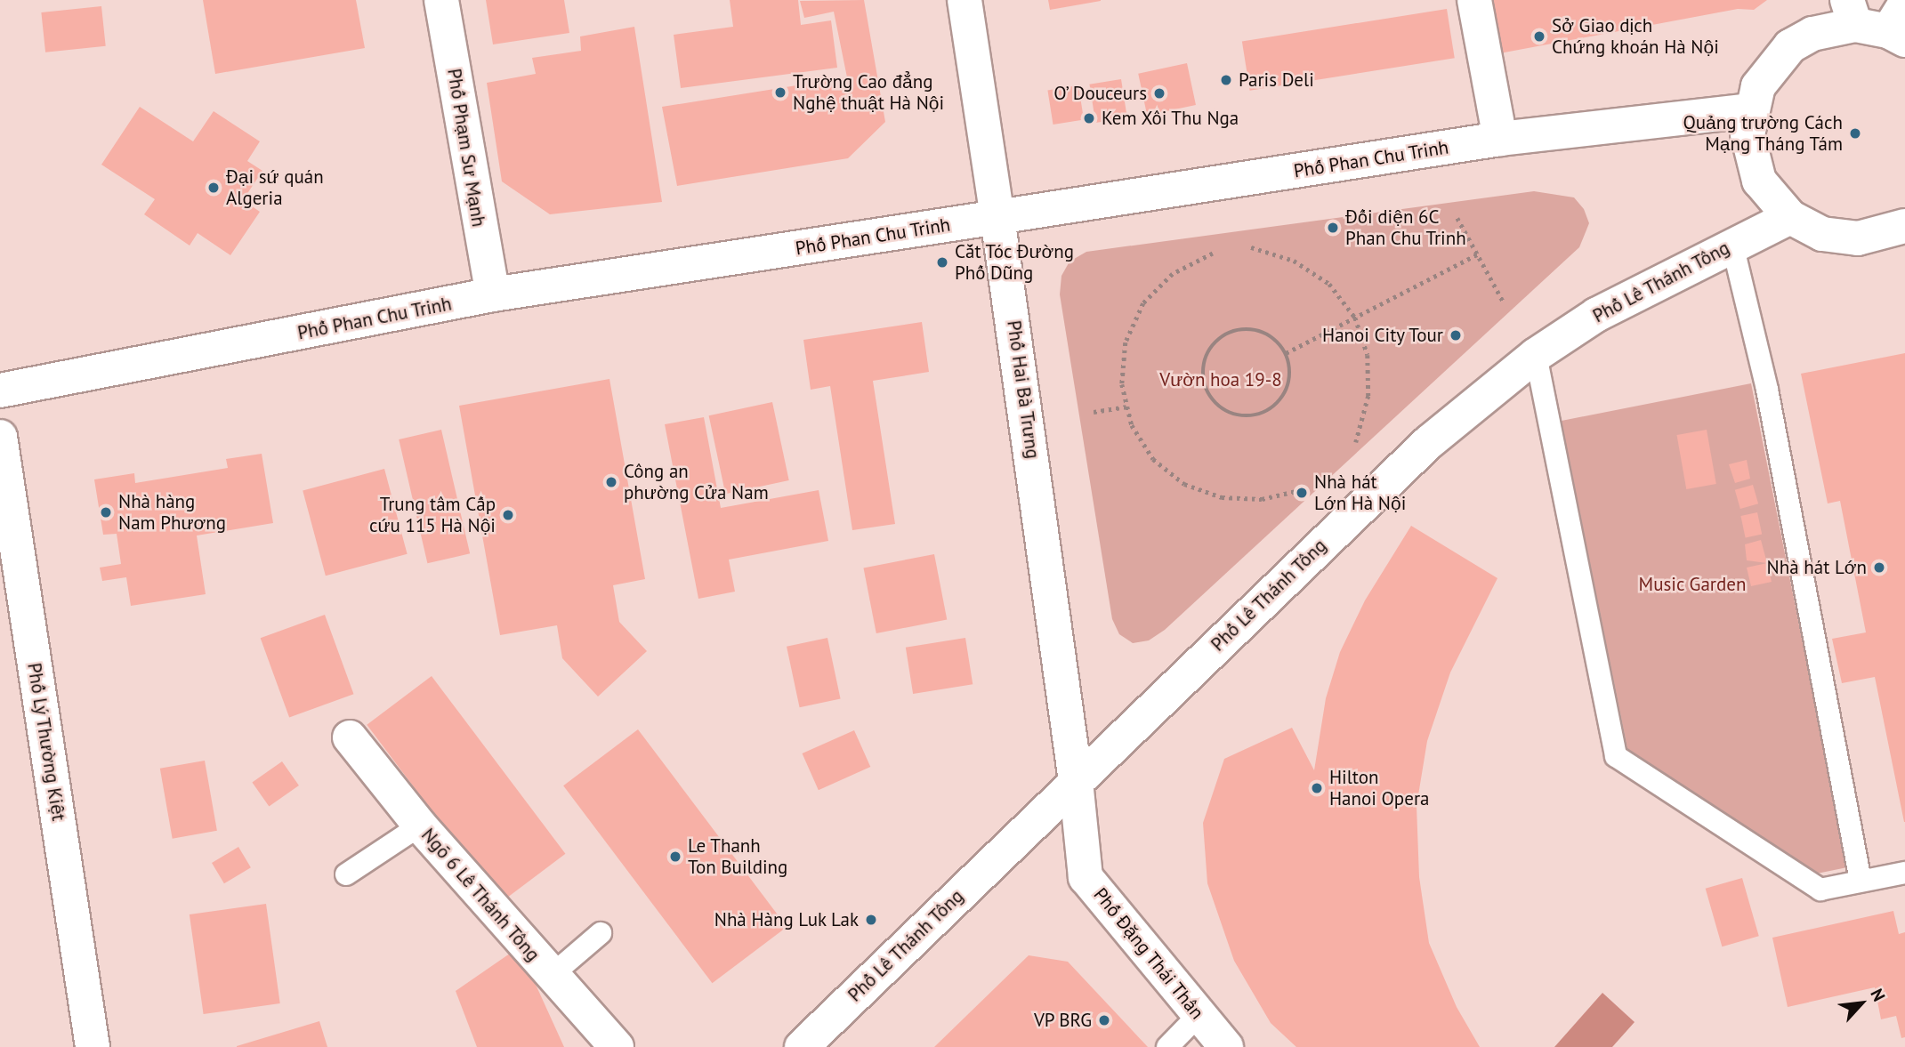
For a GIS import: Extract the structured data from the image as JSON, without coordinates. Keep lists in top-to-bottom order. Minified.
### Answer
{"streets":{"street":["Phố Phạm Sư Mạnh","Phố Phan Chu Trinh","Phố Lê Thánh Tông","Phố Hai Bà Trưng","Phố Lý Thường Kiệt","Ngõ 6 Lê Thánh Tông","Phố Đặng Thái Thân"]},"crossings":[["Phố Phạm Sư Mạnh","Phố Phan Chu Trinh"],["Phố Phan Chu Trinh","Phố Hai Bà Trưng"],["Phố Lê Thánh Tông","Phố Hai Bà Trưng"],["Phố Lê Thánh Tông","Phố Đặng Thái Thân"],["Phố Hai Bà Trưng","Phố Đặng Thái Thân"]],"parks":["Vườn hoa 19-8","Music Garden"],"places":["Sở Giao dịch Chứng khoán Hà Nội","Paris Deli","Trường Cao đẳng Nghệ thuật Hà Nội","O’ Douceurs","Kem Xôi Thu Nga","Quảng trường Cách Mạng Tháng Tám","Đại sứ quán Algeria","Đối diện 6C Phan Chu Trinh","Cắt Tóc Đường Phố Dũng","Hanoi City Tour","Công an phường Cửa Nam","Nhà hát Lớn Hà Nội","Nhà hàng Nam Phương","Trung tâm Cấp cứu 115 Hà Nội","Nhà hát Lớn","Hilton Hanoi Opera","Le Thanh Ton Building","Nhà Hàng Luk Lak","VP BRG"],"north":"top right"}
